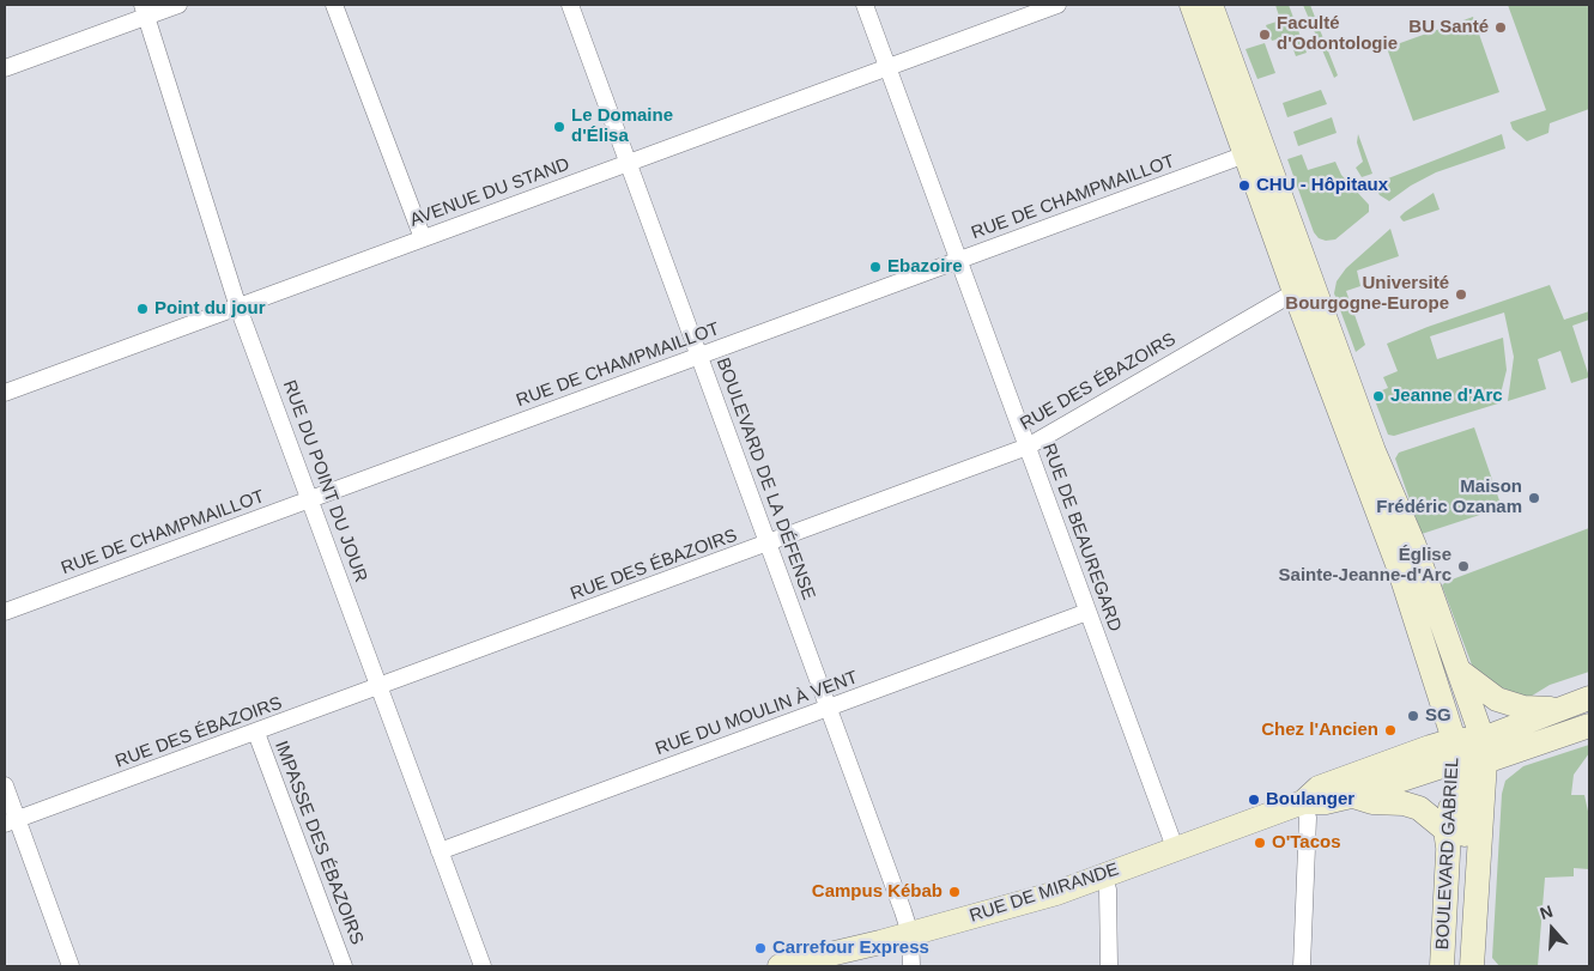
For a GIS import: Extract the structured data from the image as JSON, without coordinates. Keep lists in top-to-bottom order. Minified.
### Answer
{"streets":{"main road":["BOULEVARD GABRIEL","RUE DE MIRANDE"],"street":["AVENUE DU STAND","RUE DE CHAMPMAILLOT","RUE DES ÉBAZOIRS","BOULEVARD DE LA DÉFENSE","RUE DU POINT DU JOUR","RUE DE BEAUREGARD","RUE DU MOULIN À VENT","IMPASSE DES ÉBAZOIRS"]},"crossings":[["AVENUE DU STAND","BOULEVARD DE LA DÉFENSE"],["AVENUE DU STAND","RUE DU POINT DU JOUR"],["AVENUE DU STAND","RUE DE BEAUREGARD"],["RUE DE CHAMPMAILLOT","BOULEVARD DE LA DÉFENSE"],["RUE DE CHAMPMAILLOT","RUE DU POINT DU JOUR"],["RUE DE CHAMPMAILLOT","RUE DE BEAUREGARD"],["RUE DES ÉBAZOIRS","BOULEVARD DE LA DÉFENSE"],["RUE DES ÉBAZOIRS","RUE DU POINT DU JOUR"],["RUE DES ÉBAZOIRS","RUE DE BEAUREGARD"],["RUE DES ÉBAZOIRS","IMPASSE DES ÉBAZOIRS"],["BOULEVARD DE LA DÉFENSE","RUE DU MOULIN À VENT"],["BOULEVARD DE LA DÉFENSE","RUE DE MIRANDE"],["RUE DU POINT DU JOUR","RUE DU MOULIN À VENT"],["RUE DE BEAUREGARD","RUE DU MOULIN À VENT"],["RUE DE BEAUREGARD","RUE DE MIRANDE"],["BOULEVARD GABRIEL","RUE DE MIRANDE"]],"places":["BU Santé","Faculté d'Odontologie","Le Domaine d'Élisa","CHU - Hôpitaux","Ebazoire","Université Bourgogne-Europe","Point du jour","Jeanne d'Arc","Maison Frédéric Ozanam","Église Sainte-Jeanne-d'Arc","SG","Chez l'Ancien","Boulanger","O'Tacos","Campus Kébab","Carrefour Express"],"north":"top"}
